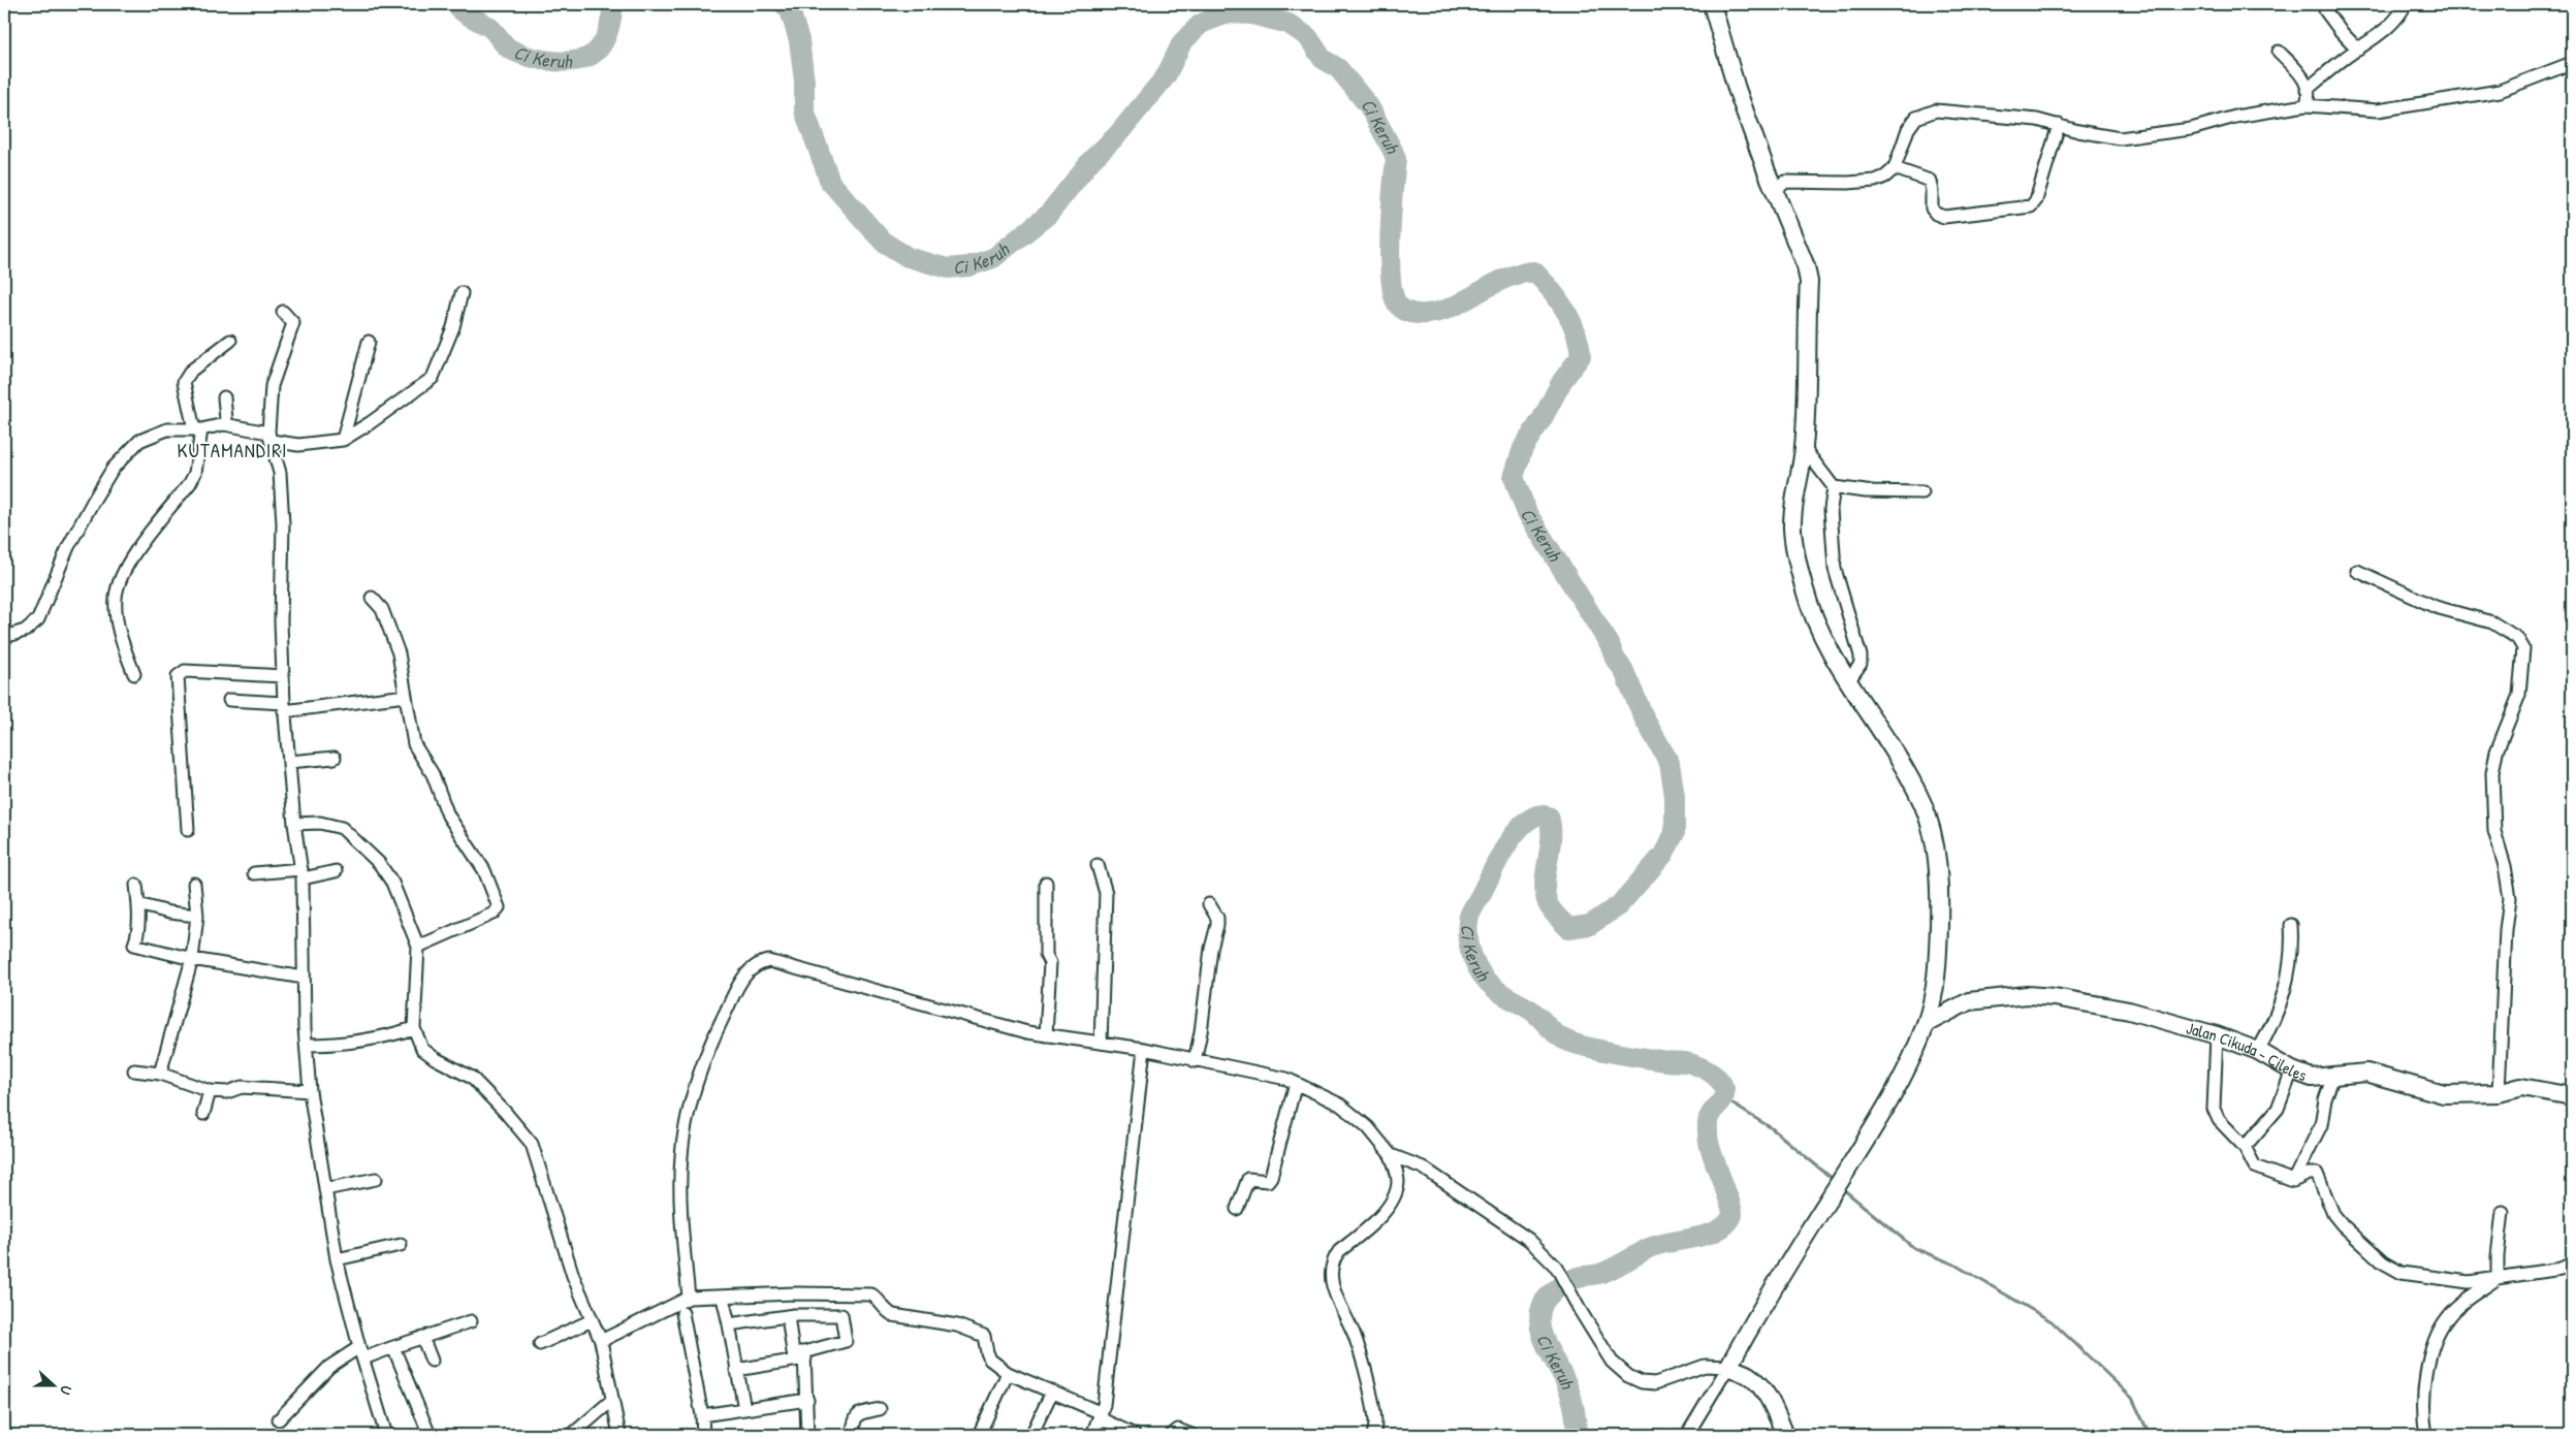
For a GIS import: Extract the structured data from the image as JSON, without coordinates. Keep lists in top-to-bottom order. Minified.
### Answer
{"streets":{"street":["Jalan Cikuda - Cileles"]},"districts":["KUTAMANDIRI"],"water":["Ci Keruh"],"north":"right"}
